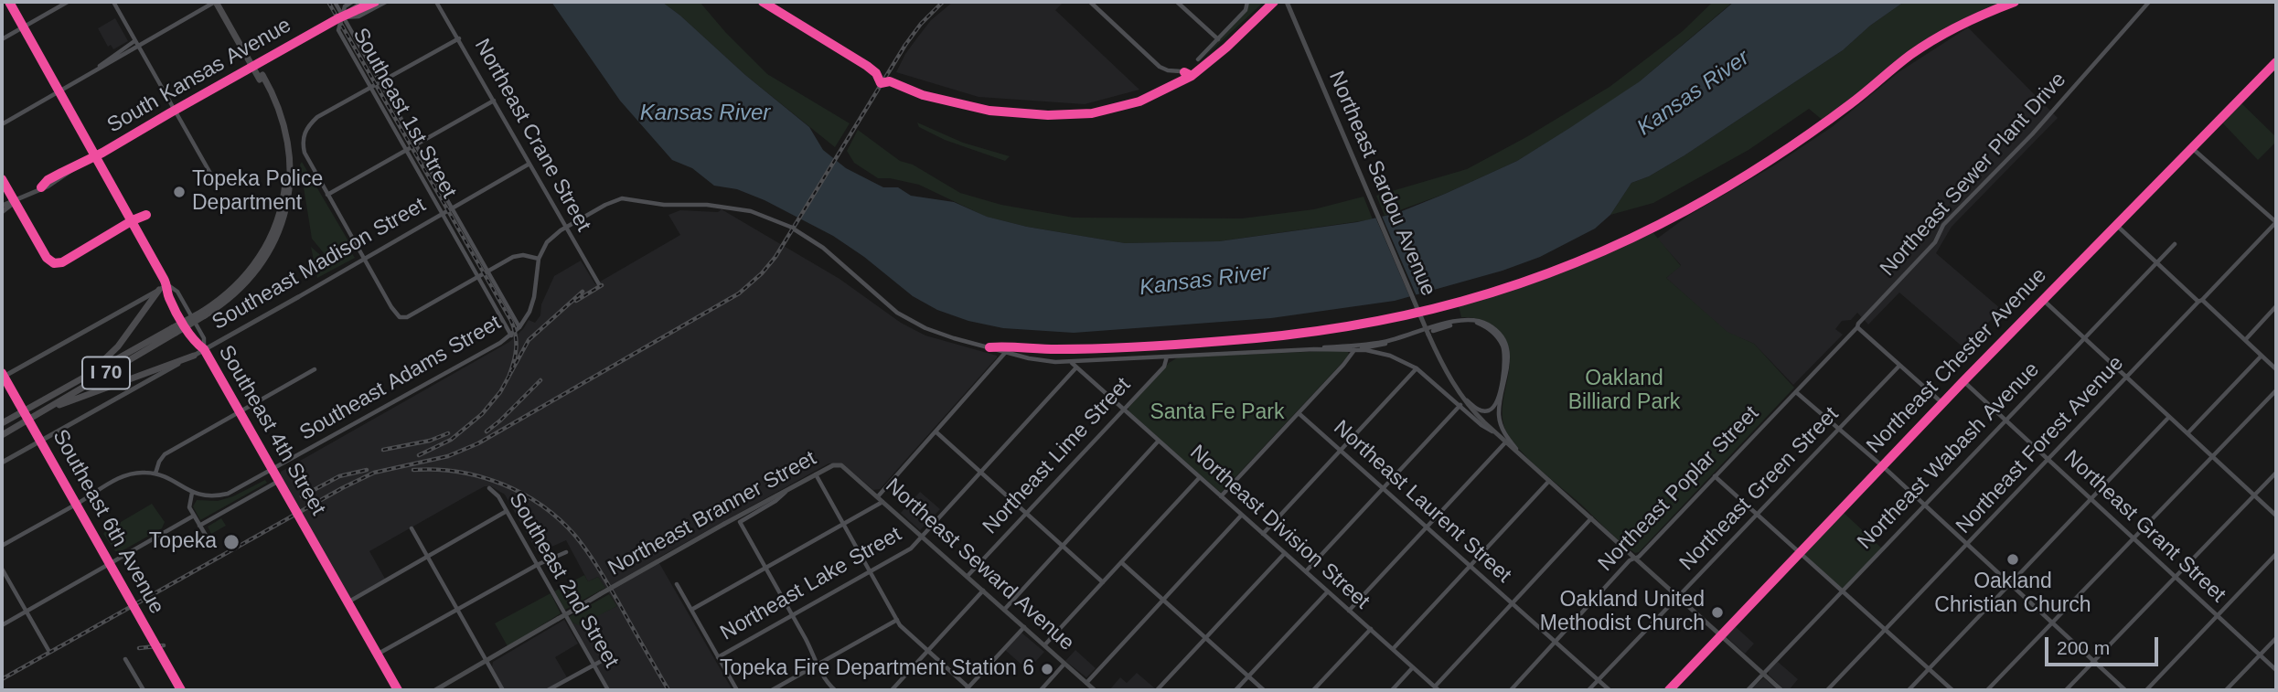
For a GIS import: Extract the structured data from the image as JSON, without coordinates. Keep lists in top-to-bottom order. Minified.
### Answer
{"streets":{"highway":["I 70"],"main road":["South Kansas Avenue","Northeast Sardou Avenue","Southeast Madison Street","Northeast Branner Street","Southeast 6th Avenue","Northeast Seward Avenue"],"street":["Southeast 1st Street","Northeast Crane Street","Northeast Sewer Plant Drive","Northeast Chester Avenue","Southeast Adams Street","Southeast 4th Street","Northeast Forest Avenue","Northeast Lime Street","Northeast Wabash Avenue","Northeast Poplar Street","Northeast Green Street","Northeast Laurent Street","Northeast Grant Street","Northeast Division Street","Southeast 2nd Street","Northeast Lake Street"]},"crossings":[["South Kansas Avenue","Southeast 1st Street"],["South Kansas Avenue","Southeast 4th Street"],["Southeast 1st Street","Southeast Madison Street"],["Southeast 1st Street","Southeast Adams Street"],["Northeast Crane Street","Southeast Madison Street"],["Northeast Sewer Plant Drive","Northeast Poplar Street"],["Northeast Sardou Avenue","Northeast Chester Avenue"],["Northeast Sardou Avenue","Northeast Wabash Avenue"],["Northeast Sardou Avenue","Northeast Poplar Street"],["Northeast Sardou Avenue","Northeast Green Street"],["Southeast Madison Street","Southeast 4th Street"],["Southeast Madison Street","Southeast 6th Avenue"],["Northeast Chester Avenue","Northeast Grant Street"],["Southeast Adams Street","Southeast 4th Street"],["Northeast Forest Avenue","Northeast Grant Street"],["Northeast Lime Street","Northeast Division Street"],["Northeast Lime Street","Northeast Seward Avenue"],["Northeast Wabash Avenue","Northeast Grant Street"],["Northeast Poplar Street","Northeast Laurent Street"],["Northeast Green Street","Northeast Laurent Street"],["Northeast Branner Street","Northeast Seward Avenue"],["Northeast Division Street","Northeast Lake Street"],["Northeast Seward Avenue","Northeast Lake Street"]],"water":["Kansas River"],"parks":["Oakland Billiard Park","Santa Fe Park"],"places":["Topeka Police Department","Topeka","Oakland Christian Church","Oakland United Methodist Church","Topeka Fire Department Station 6"],"scale_bar":"200 m"}
